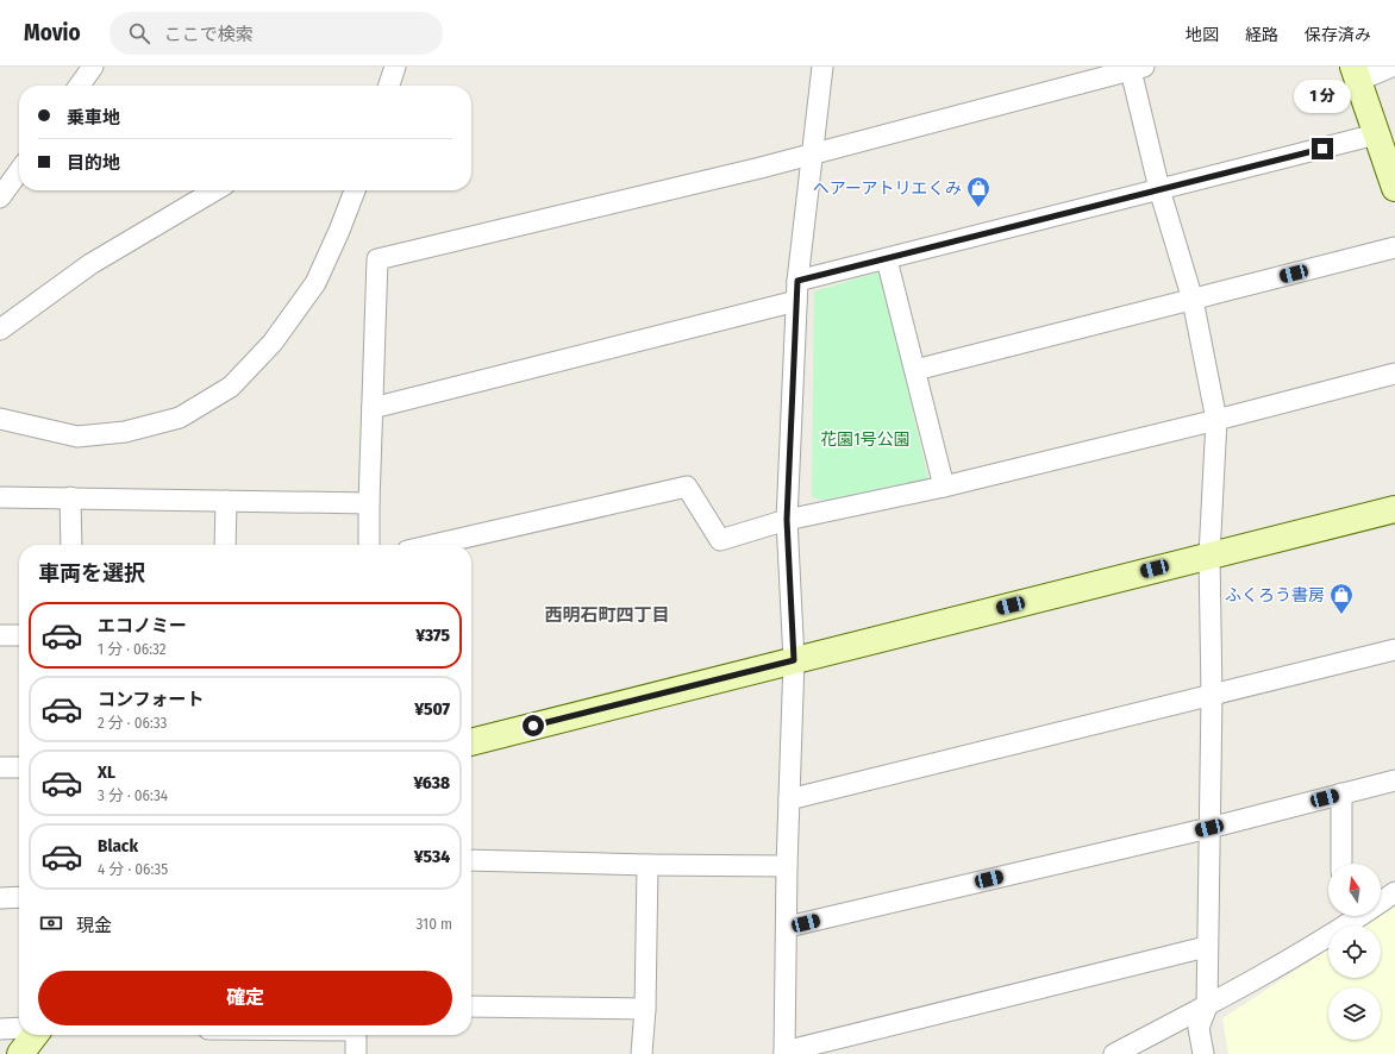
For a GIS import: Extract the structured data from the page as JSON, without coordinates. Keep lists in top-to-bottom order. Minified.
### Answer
{"districts":["西明石町四丁目"],"parks":["花園1号公園"],"places":{"shop":["ヘアーアトリエくみ","ふくろう書房"]},"north":"top","page":{"header":"Movio","search":"ここで検索","nav":["地図","経路","保存済み"],"bubble":"1 分","banner":["乗車地","目的地"],"heading":"車両を選択","list":[{"name":"エコノミー","note":"1 分 · 06:32","value":"¥375"},{"name":"コンフォート","note":"2 分 · 06:33","value":"¥507"},{"name":"XL","note":"3 分 · 06:34","value":"¥638"},{"name":"Black","note":"4 分 · 06:35","value":"¥534"}],"pay":["現金","310 m"],"buttons":"確定"}}
